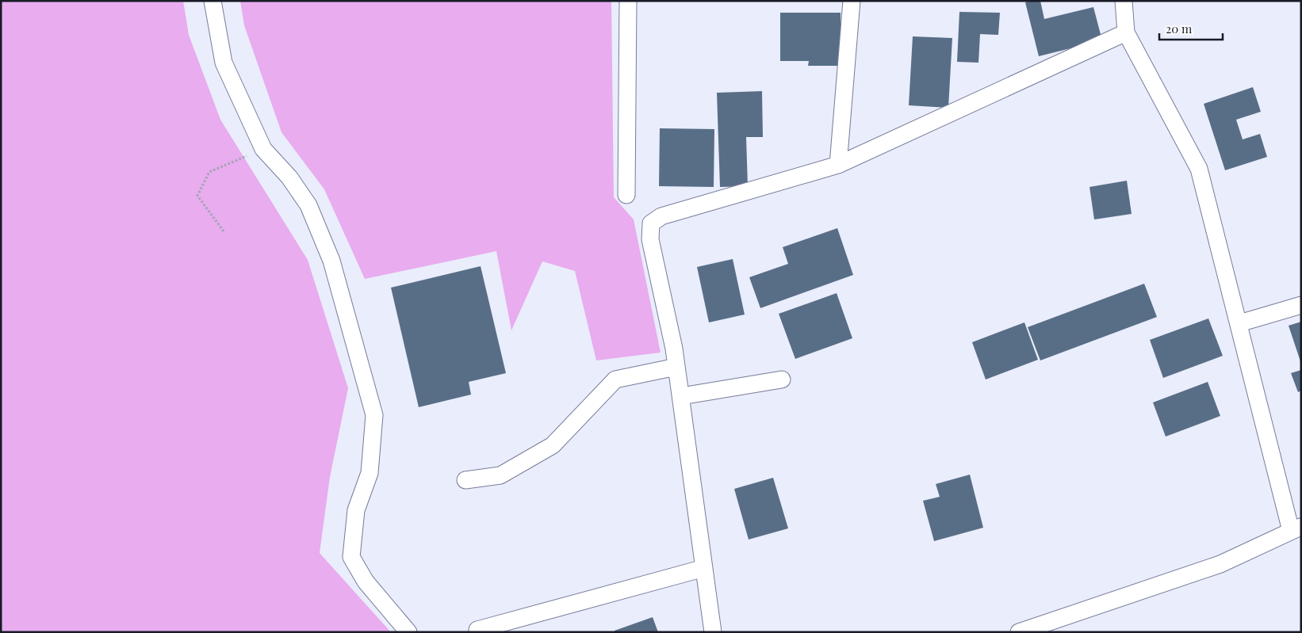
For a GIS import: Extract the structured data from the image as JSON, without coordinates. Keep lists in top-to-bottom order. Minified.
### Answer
{"scale_bar":"20 m"}
